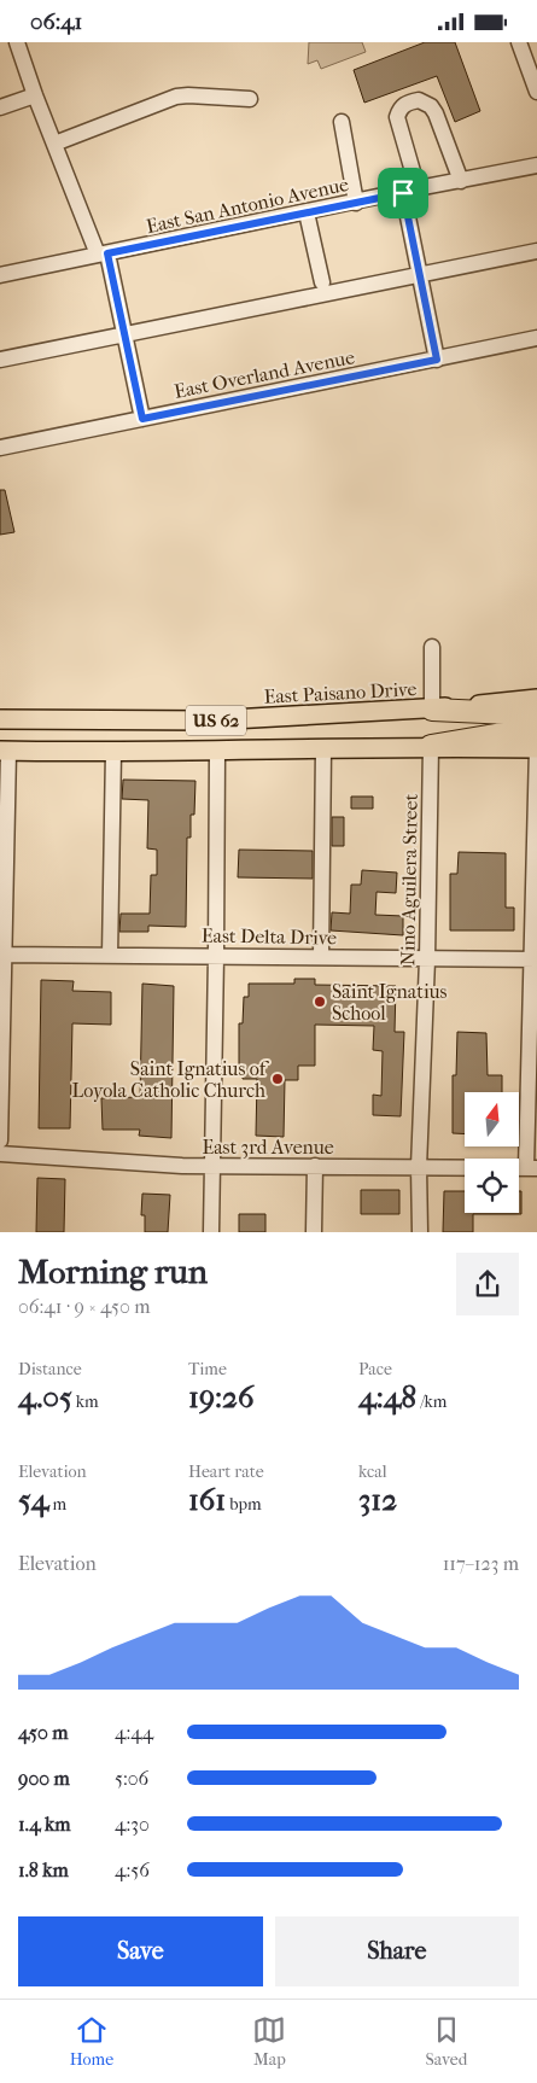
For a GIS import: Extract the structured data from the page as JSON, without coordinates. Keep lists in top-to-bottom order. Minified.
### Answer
{"streets":{"main road":["East Paisano Drive","US 62"],"street":["East San Antonio Avenue","East Overland Avenue","Nino Aguilera Street","East Delta Drive","East 3rd Avenue"]},"crossings":[["US 62","Nino Aguilera Street"],["Nino Aguilera Street","East Delta Drive"],["Nino Aguilera Street","East 3rd Avenue"]],"places":["Saint Ignatius School","Saint Ignatius of Loyola Catholic Church"],"north":"top","page":{"status":"06:41","heading":["Morning run","06:41 · 9 × 450 m"],"stats":[["Distance","4.05 km"],["Time","19:26"],["Pace","4:48 /km"],["Elevation","54 m"],["Heart rate","161 bpm"],["kcal","312"]],"chart":["Elevation","117–123 m"],"list":[{"name":"450 m","note":"4:44"},{"name":"900 m","note":"5:06"},{"name":"1.4 km","note":"4:30"},{"name":"1.8 km","note":"4:56"}],"buttons":["Save","Share"],"tabs":["Home","Map","Saved"]}}
